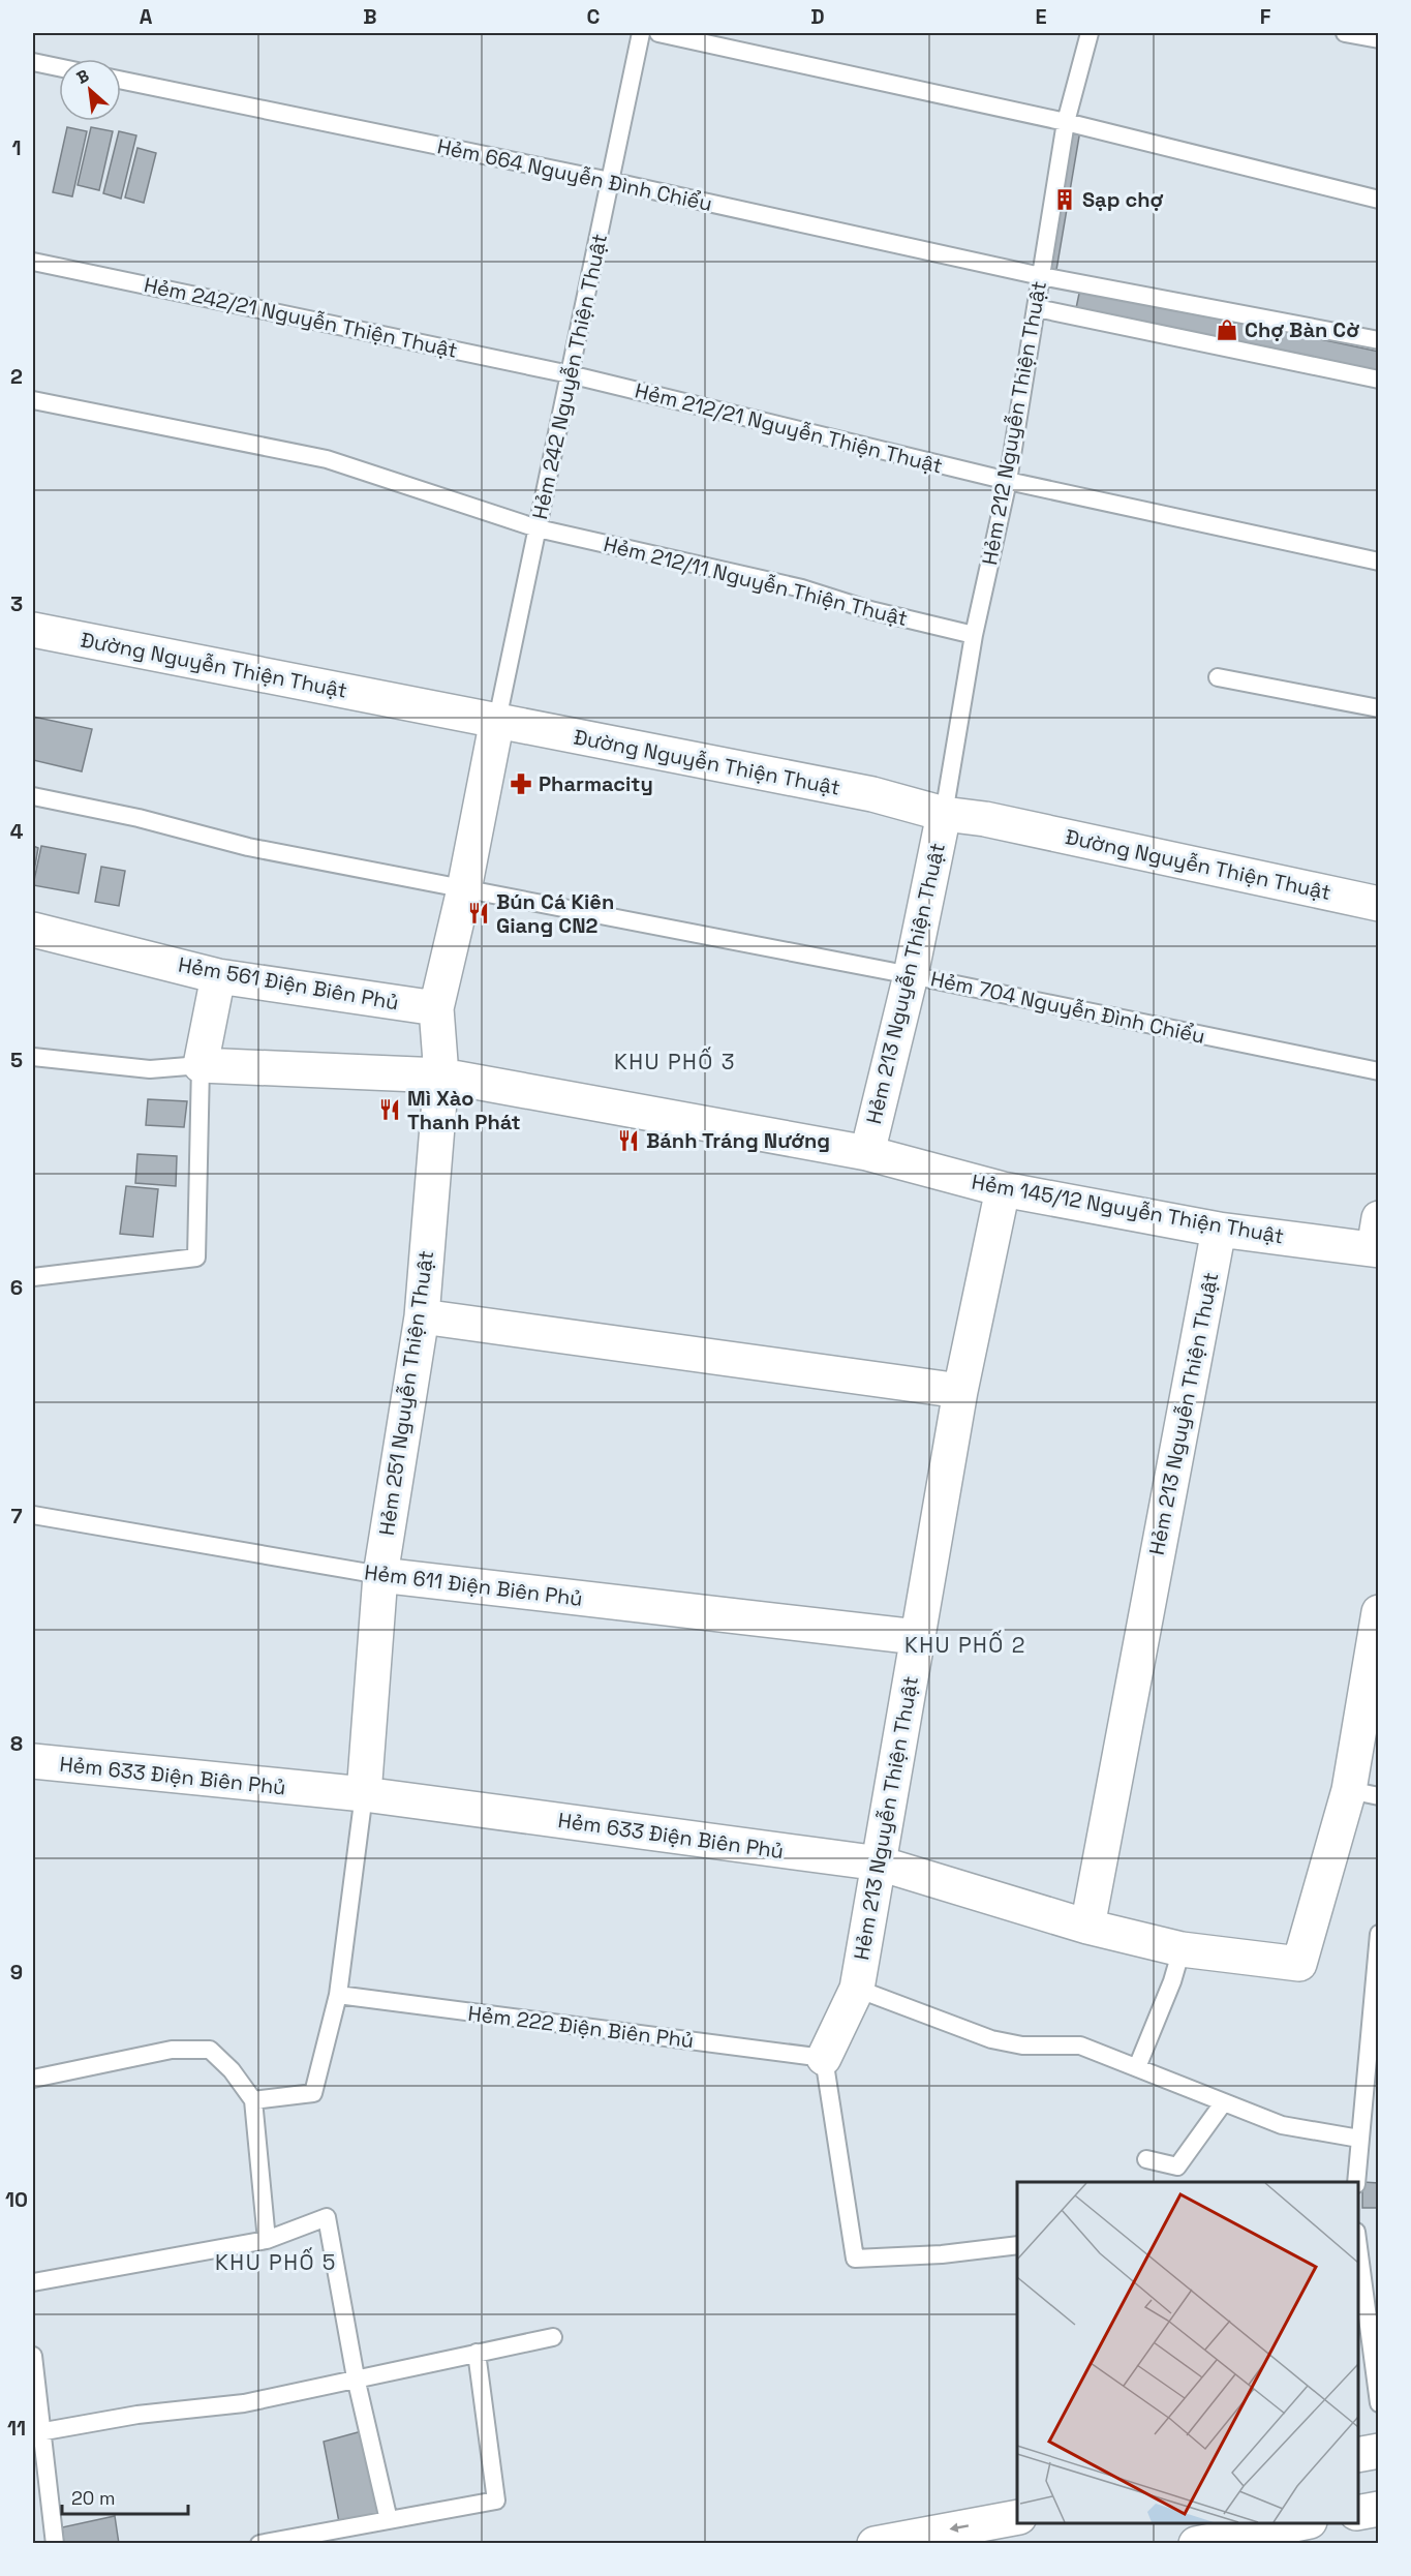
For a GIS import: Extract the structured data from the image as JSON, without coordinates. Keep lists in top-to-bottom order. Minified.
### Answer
{"streets":{"street":["Đường Nguyễn Thiện Thuật","Hẻm 561 Ðiện Biên Phủ","Hẻm 213 Nguyễn Thiện Thuật","Hẻm 145/12 Nguyễn Thiện Thuật","Hẻm 251 Nguyễn Thiện Thuật","Hẻm 611 Ðiện Biên Phủ","Hẻm 633 Ðiện Biên Phủ"],"lane":["Hẻm 664 Nguyễn Ðình Chiểu","Hẻm 242/21 Nguyễn Thiện Thuật","Hẻm 242 Nguyễn Thiện Thuật","Hẻm 212 Nguyễn Thiện Thuật","Hẻm 212/21 Nguyễn Thiện Thuật","Hẻm 212/11 Nguyễn Thiện Thuật","Hẻm 704 Nguyễn Đình Chiểu","Hẻm 222 Ðiện Biên Phủ"]},"crossings":[["Hẻm 664 Nguyễn Ðình Chiểu","Hẻm 242 Nguyễn Thiện Thuật"],["Hẻm 664 Nguyễn Ðình Chiểu","Hẻm 212 Nguyễn Thiện Thuật"],["Hẻm 242/21 Nguyễn Thiện Thuật","Hẻm 242 Nguyễn Thiện Thuật"],["Hẻm 242/21 Nguyễn Thiện Thuật","Hẻm 212/21 Nguyễn Thiện Thuật"],["Hẻm 242 Nguyễn Thiện Thuật","Hẻm 212/21 Nguyễn Thiện Thuật"],["Hẻm 242 Nguyễn Thiện Thuật","Hẻm 212/11 Nguyễn Thiện Thuật"],["Hẻm 242 Nguyễn Thiện Thuật","Đường Nguyễn Thiện Thuật"],["Hẻm 242 Nguyễn Thiện Thuật","Hẻm 251 Nguyễn Thiện Thuật"],["Hẻm 212 Nguyễn Thiện Thuật","Hẻm 212/21 Nguyễn Thiện Thuật"],["Hẻm 212 Nguyễn Thiện Thuật","Hẻm 212/11 Nguyễn Thiện Thuật"],["Hẻm 212 Nguyễn Thiện Thuật","Đường Nguyễn Thiện Thuật"],["Hẻm 212 Nguyễn Thiện Thuật","Hẻm 213 Nguyễn Thiện Thuật"],["Đường Nguyễn Thiện Thuật","Hẻm 213 Nguyễn Thiện Thuật"],["Đường Nguyễn Thiện Thuật","Hẻm 251 Nguyễn Thiện Thuật"],["Hẻm 561 Ðiện Biên Phủ","Hẻm 251 Nguyễn Thiện Thuật"],["Hẻm 213 Nguyễn Thiện Thuật","Hẻm 704 Nguyễn Đình Chiểu"],["Hẻm 213 Nguyễn Thiện Thuật","Hẻm 145/12 Nguyễn Thiện Thuật"],["Hẻm 213 Nguyễn Thiện Thuật","Hẻm 611 Ðiện Biên Phủ"],["Hẻm 213 Nguyễn Thiện Thuật","Hẻm 633 Ðiện Biên Phủ"],["Hẻm 213 Nguyễn Thiện Thuật","Hẻm 222 Ðiện Biên Phủ"],["Hẻm 704 Nguyễn Đình Chiểu","Hẻm 251 Nguyễn Thiện Thuật"],["Hẻm 145/12 Nguyễn Thiện Thuật","Hẻm 251 Nguyễn Thiện Thuật"],["Hẻm 251 Nguyễn Thiện Thuật","Hẻm 611 Ðiện Biên Phủ"],["Hẻm 251 Nguyễn Thiện Thuật","Hẻm 633 Ðiện Biên Phủ"],["Hẻm 251 Nguyễn Thiện Thuật","Hẻm 222 Ðiện Biên Phủ"]],"districts":["KHU PHỐ 3","KHU PHỐ 2","KHU PHỐ 5"],"places":{"building":["Sạp chợ"],"shop":["Chợ Bàn Cờ"],"pharmacy":["Pharmacity"],"restaurant":["Bún Cá Kiên Giang CN2","Mì Xào Thanh Phát","Bánh Tráng Nướng"]},"scale_bar":"20 m","north":"top left","grid":{"columns":["A","B","C","D","E","F"],"rows":["1","2","3","4","5","6","7","8","9","10","11"]}}
